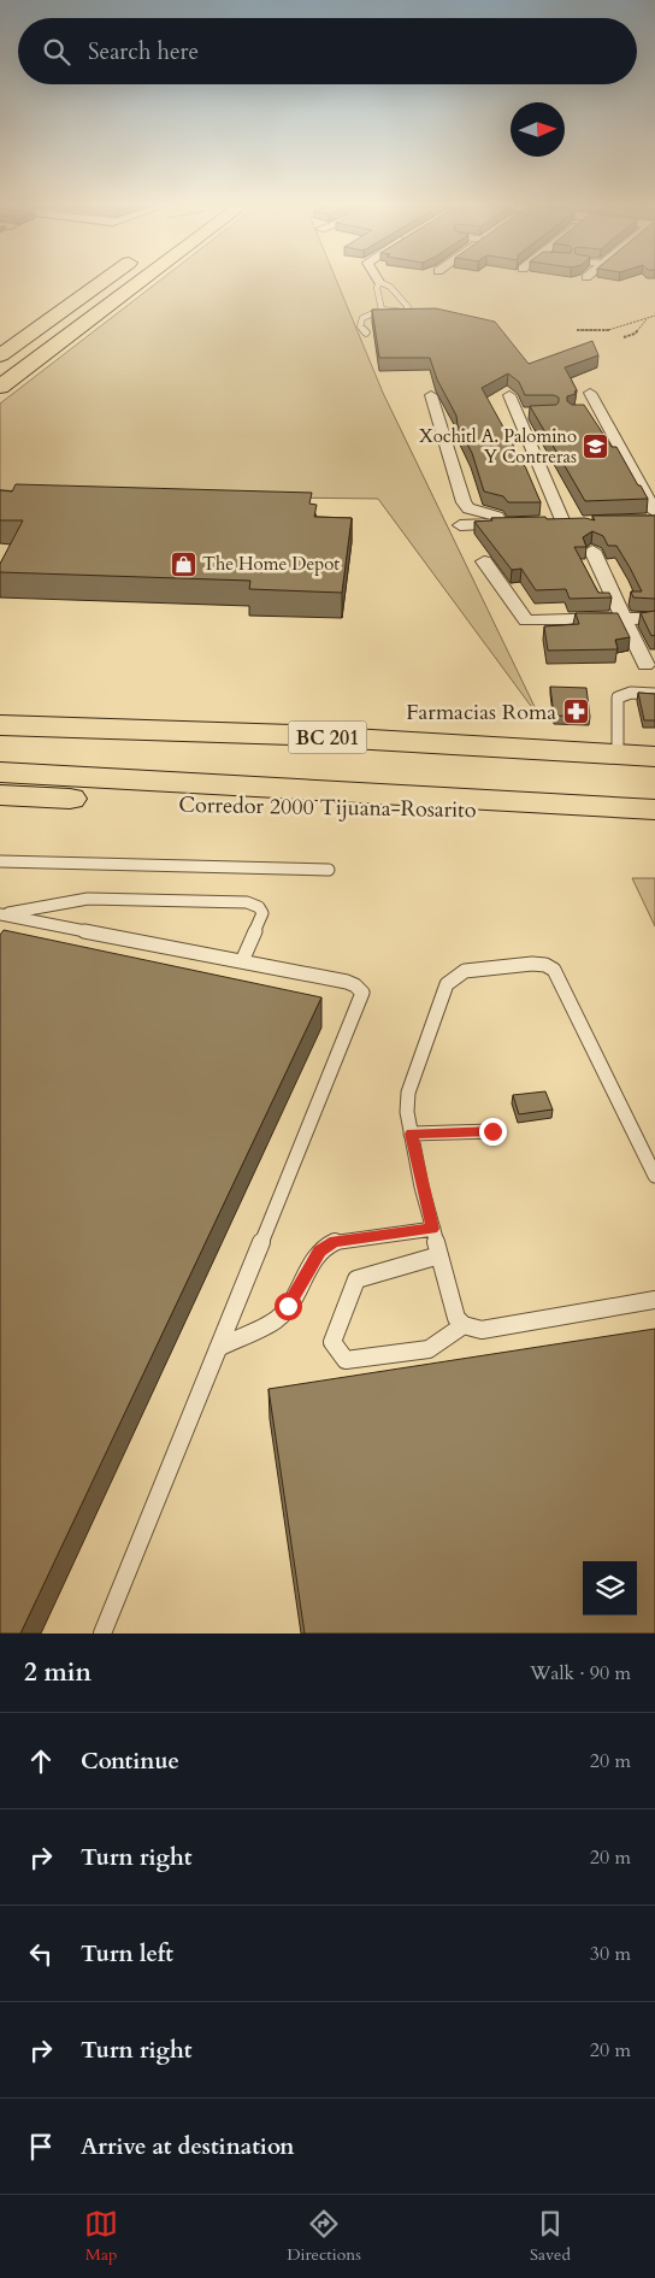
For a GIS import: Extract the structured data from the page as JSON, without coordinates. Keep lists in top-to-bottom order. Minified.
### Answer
{"streets":{"main road":["BC 201","Corredor 2000 Tijuana-Rosarito"]},"places":{"school or university":["Xochitl A. Palomino Y Contreras"],"shop":["The Home Depot"],"pharmacy":["Farmacias Roma"]},"north":"right","page":{"search":"Search here","heading":["2 min","Walk · 90 m"],"list":[["Continue","20 m"],["Turn right","20 m"],["Turn left","30 m"],["Turn right","20 m"],"Arrive at destination"],"nav":["Map","Directions","Saved"]}}
